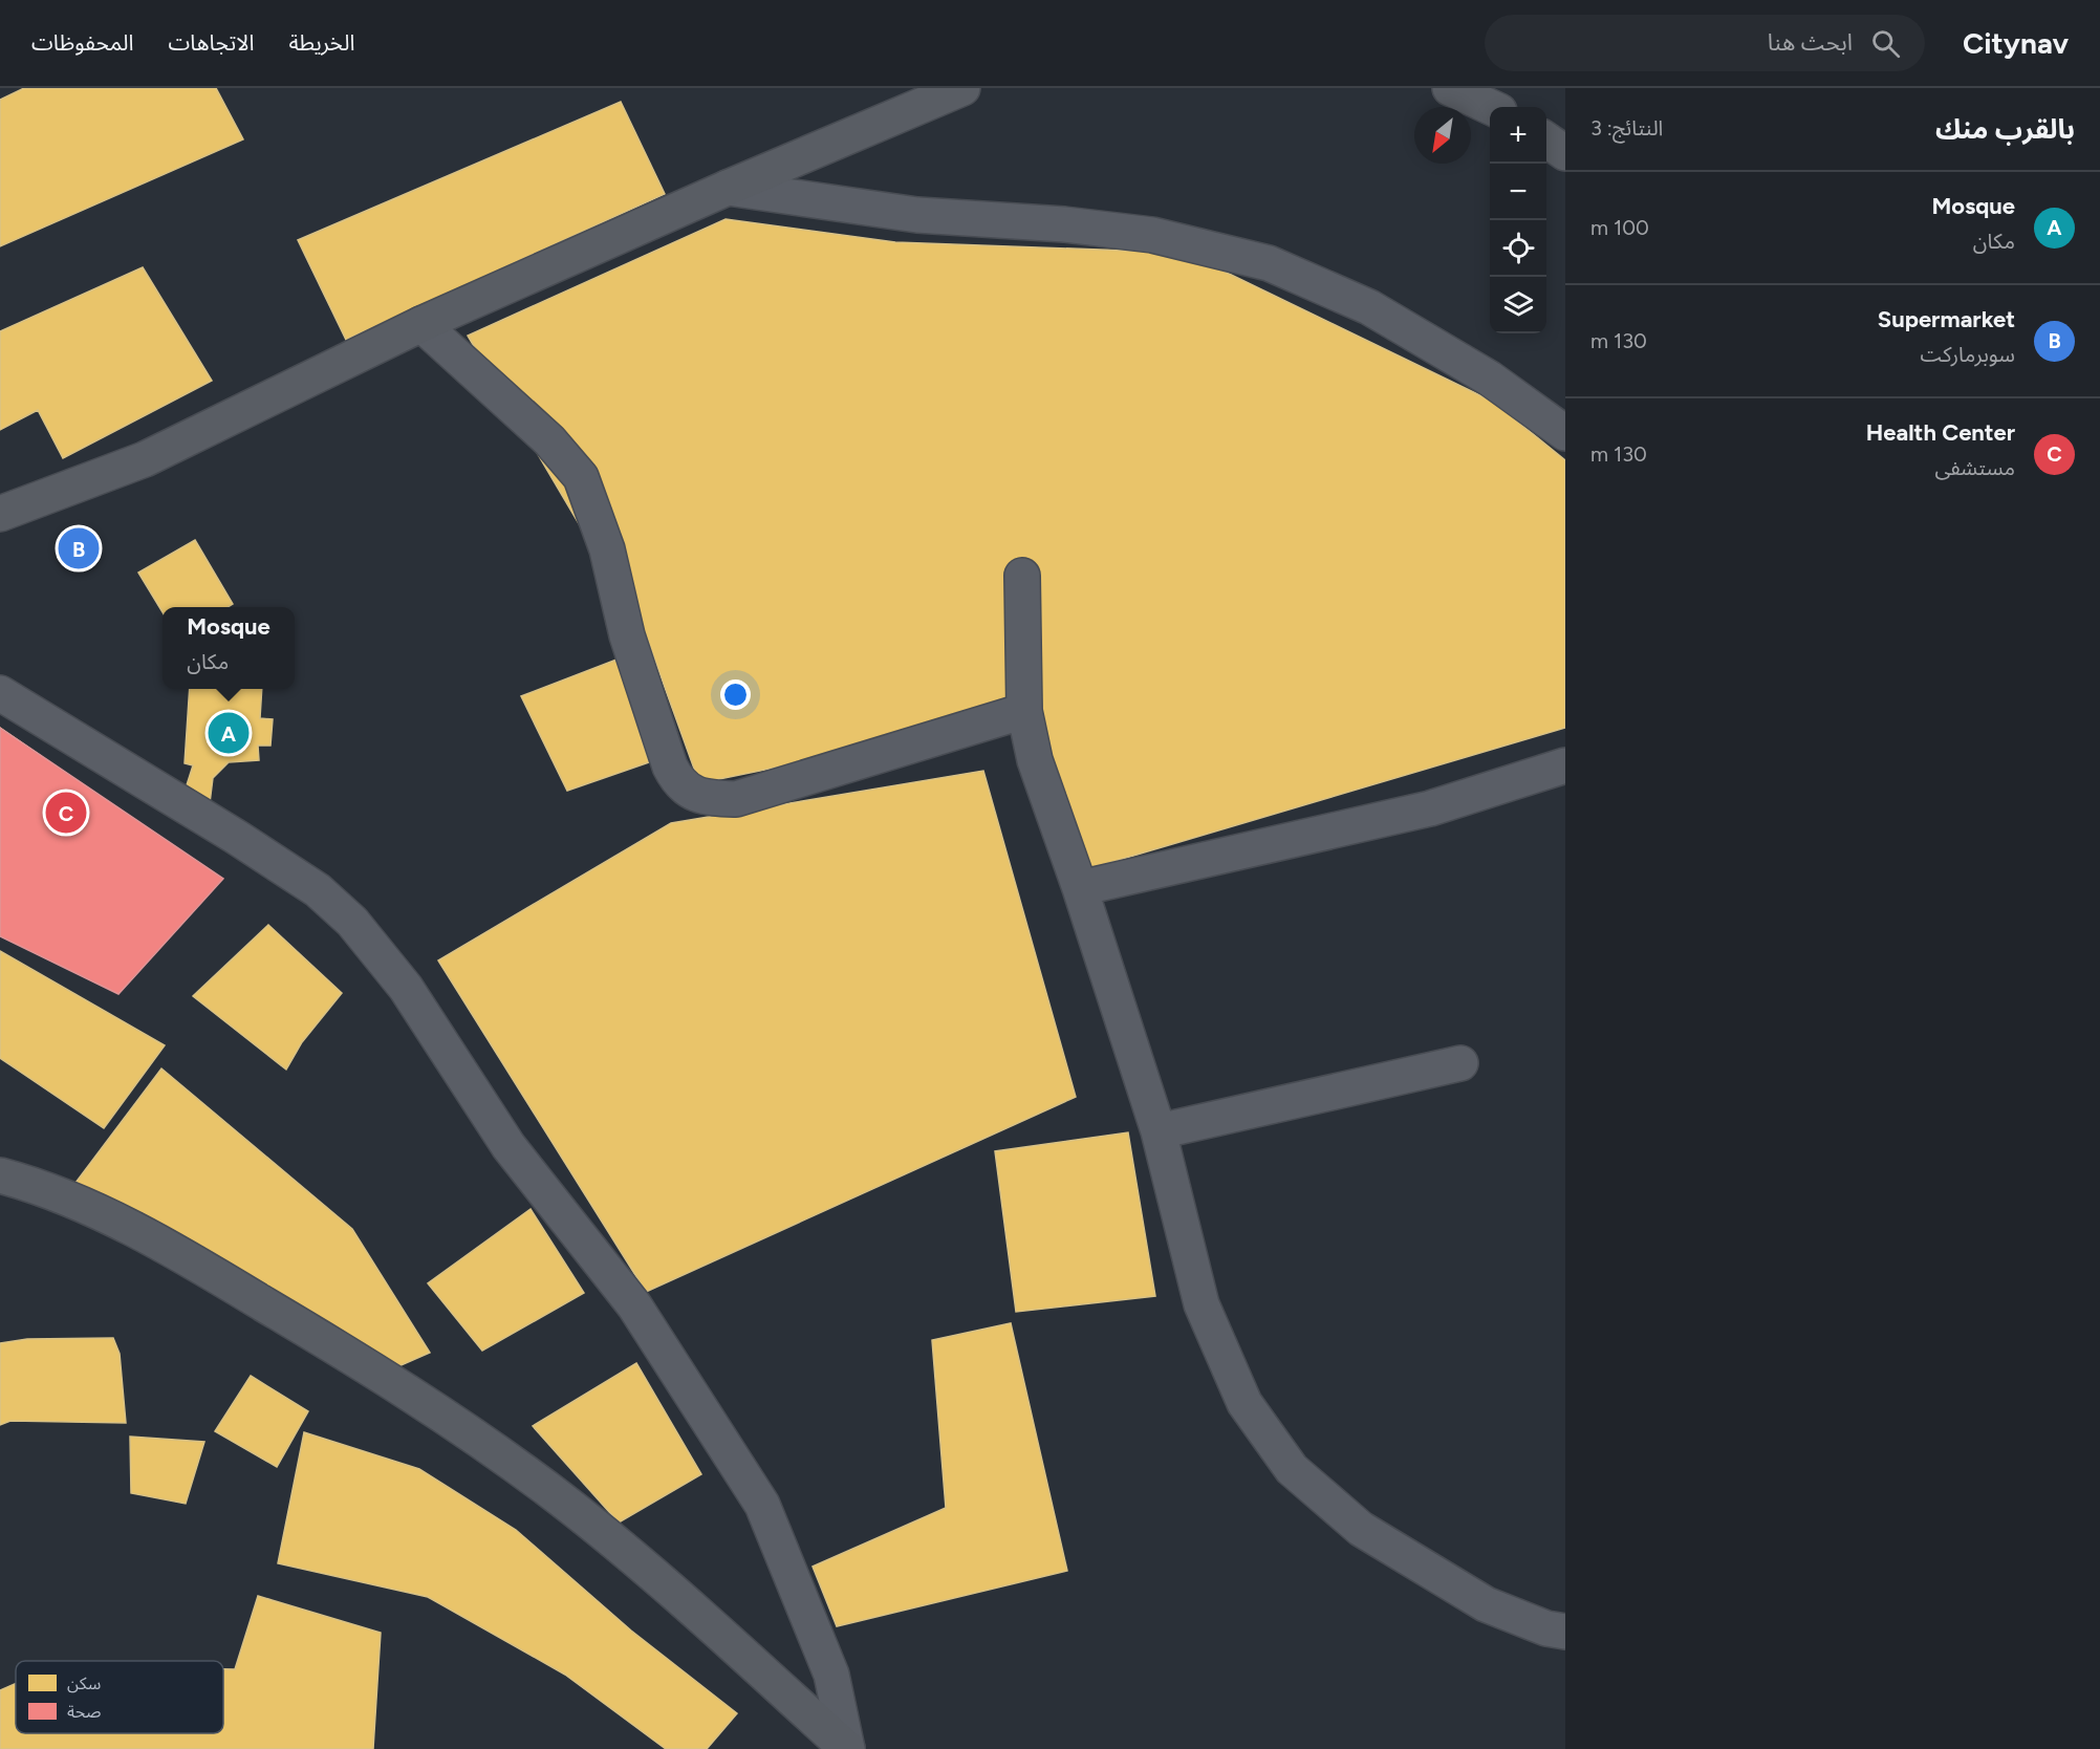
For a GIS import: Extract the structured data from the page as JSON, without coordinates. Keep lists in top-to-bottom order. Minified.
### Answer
{"legend":["سكن","صحة"],"north":"bottom left","page":{"header":"Citynav","search":"ابحث هنا","nav":["الخريطة","الاتجاهات","المحفوظات"],"heading":["بالقرب منك","النتائج: 3"],"map_buttons":["+","−"],"list":[{"mark":"A","name":"Mosque","note":"مكان","value":"100 m"},{"mark":"B","name":"Supermarket","note":"سوبرماركت","value":"130 m"},{"mark":"C","name":"Health Center","note":"مستشفى","value":"130 m"}],"pins":["B","A","C"],"popup":["Mosque","مكان"]}}
